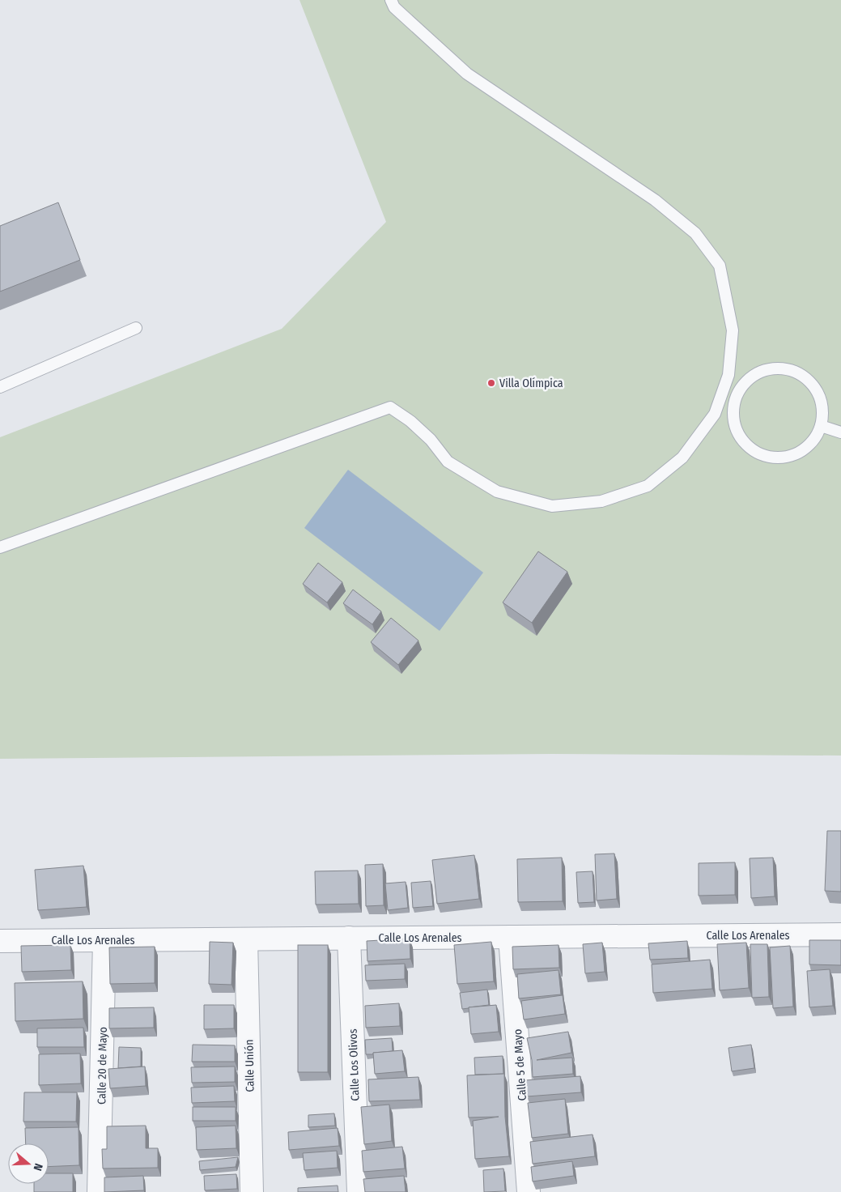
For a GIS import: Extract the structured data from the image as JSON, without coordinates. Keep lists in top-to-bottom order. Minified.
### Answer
{"streets":{"street":["Calle Los Arenales","Calle Los Olivos","Calle 5 de Mayo","Calle 20 de Mayo","Calle Unión"]},"crossings":[["Calle Los Arenales","Calle Los Olivos"],["Calle Los Arenales","Calle 5 de Mayo"],["Calle Los Arenales","Calle 20 de Mayo"],["Calle Los Arenales","Calle Unión"]],"places":["Villa Olímpica"],"north":"right"}
